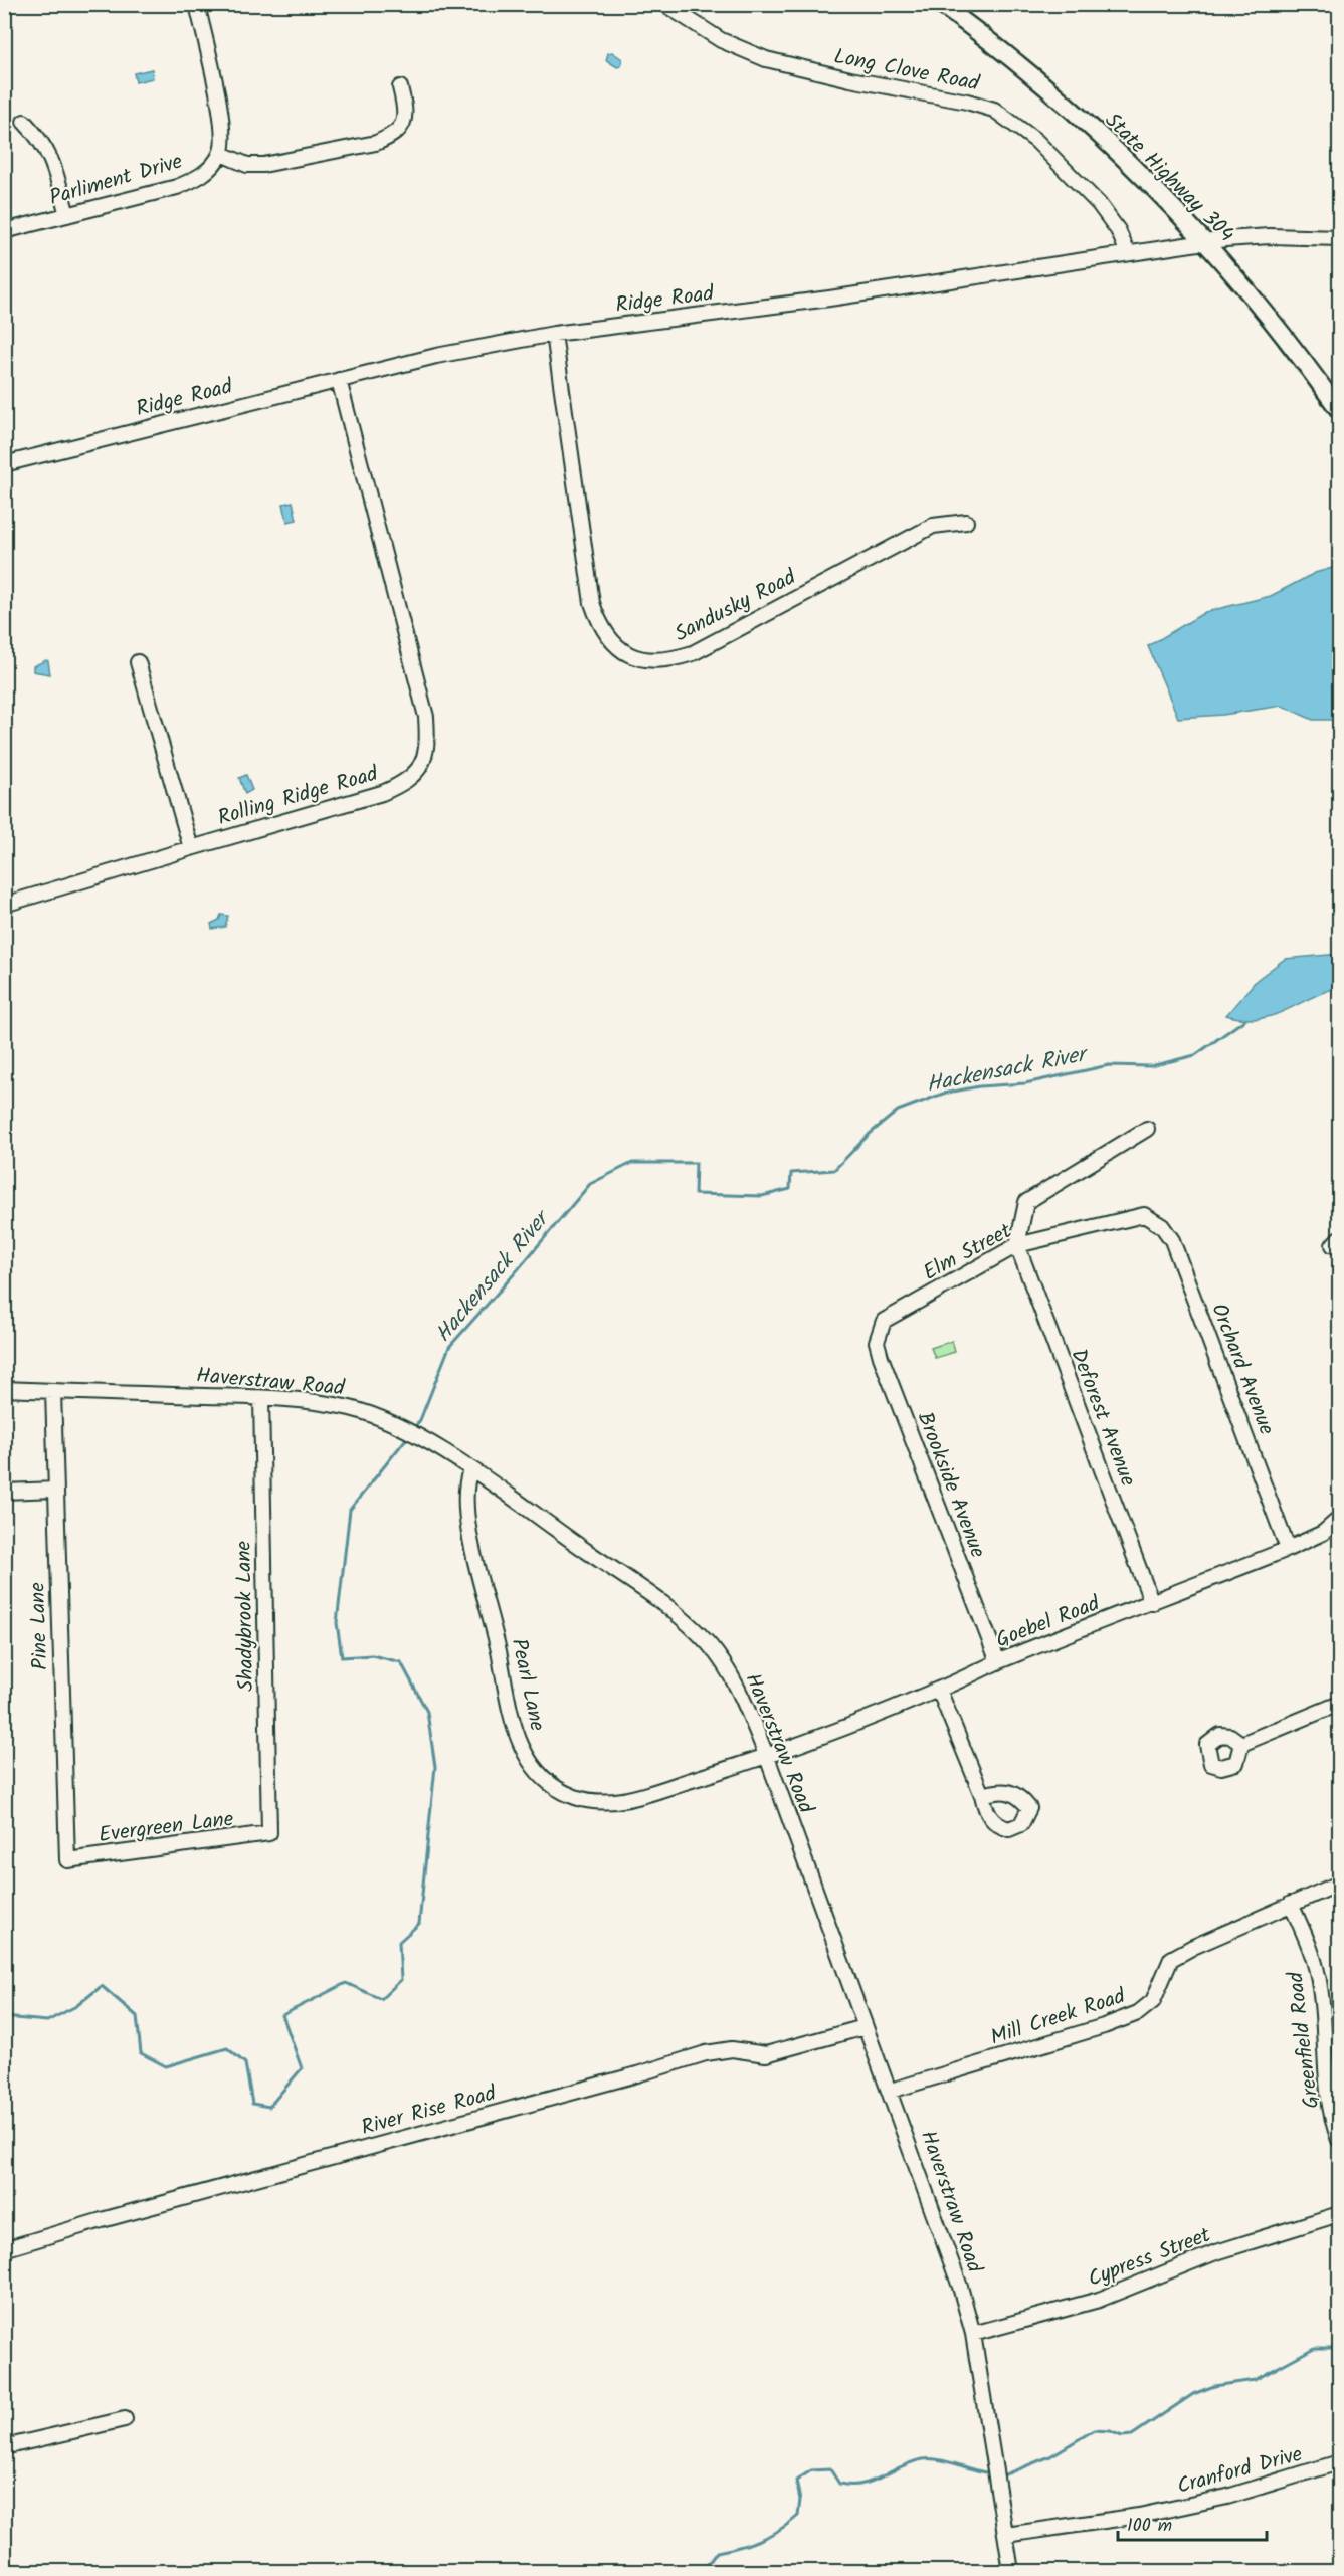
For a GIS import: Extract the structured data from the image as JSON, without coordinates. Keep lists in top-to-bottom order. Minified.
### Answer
{"streets":{"main road":["State Highway 304"],"street":["Long Clove Road","Parliment Drive","Ridge Road","Sandusky Road","Rolling Ridge Road","Elm Street","Orchard Avenue","Haverstraw Road","Deforest Avenue","Brookside Avenue","Shadybrook Lane","Goebel Road","Pine Lane","Pearl Lane","Evergreen Lane","Mill Creek Road","Greenfield Road","River Rise Road","Cypress Street","Cranford Drive"]},"crossings":[["Long Clove Road","Ridge Road"],["State Highway 304","Ridge Road"],["Ridge Road","Sandusky Road"],["Ridge Road","Rolling Ridge Road"],["Elm Street","Orchard Avenue"],["Elm Street","Deforest Avenue"],["Elm Street","Brookside Avenue"],["Orchard Avenue","Goebel Road"],["Haverstraw Road","Shadybrook Lane"],["Haverstraw Road","Goebel Road"],["Haverstraw Road","Pine Lane"],["Haverstraw Road","Pearl Lane"],["Haverstraw Road","Mill Creek Road"],["Haverstraw Road","River Rise Road"],["Haverstraw Road","Cypress Street"],["Haverstraw Road","Cranford Drive"],["Deforest Avenue","Goebel Road"],["Brookside Avenue","Goebel Road"],["Shadybrook Lane","Evergreen Lane"],["Goebel Road","Pearl Lane"],["Pine Lane","Evergreen Lane"],["Mill Creek Road","Greenfield Road"]],"water":["Hackensack River"],"scale_bar":"100 m"}
